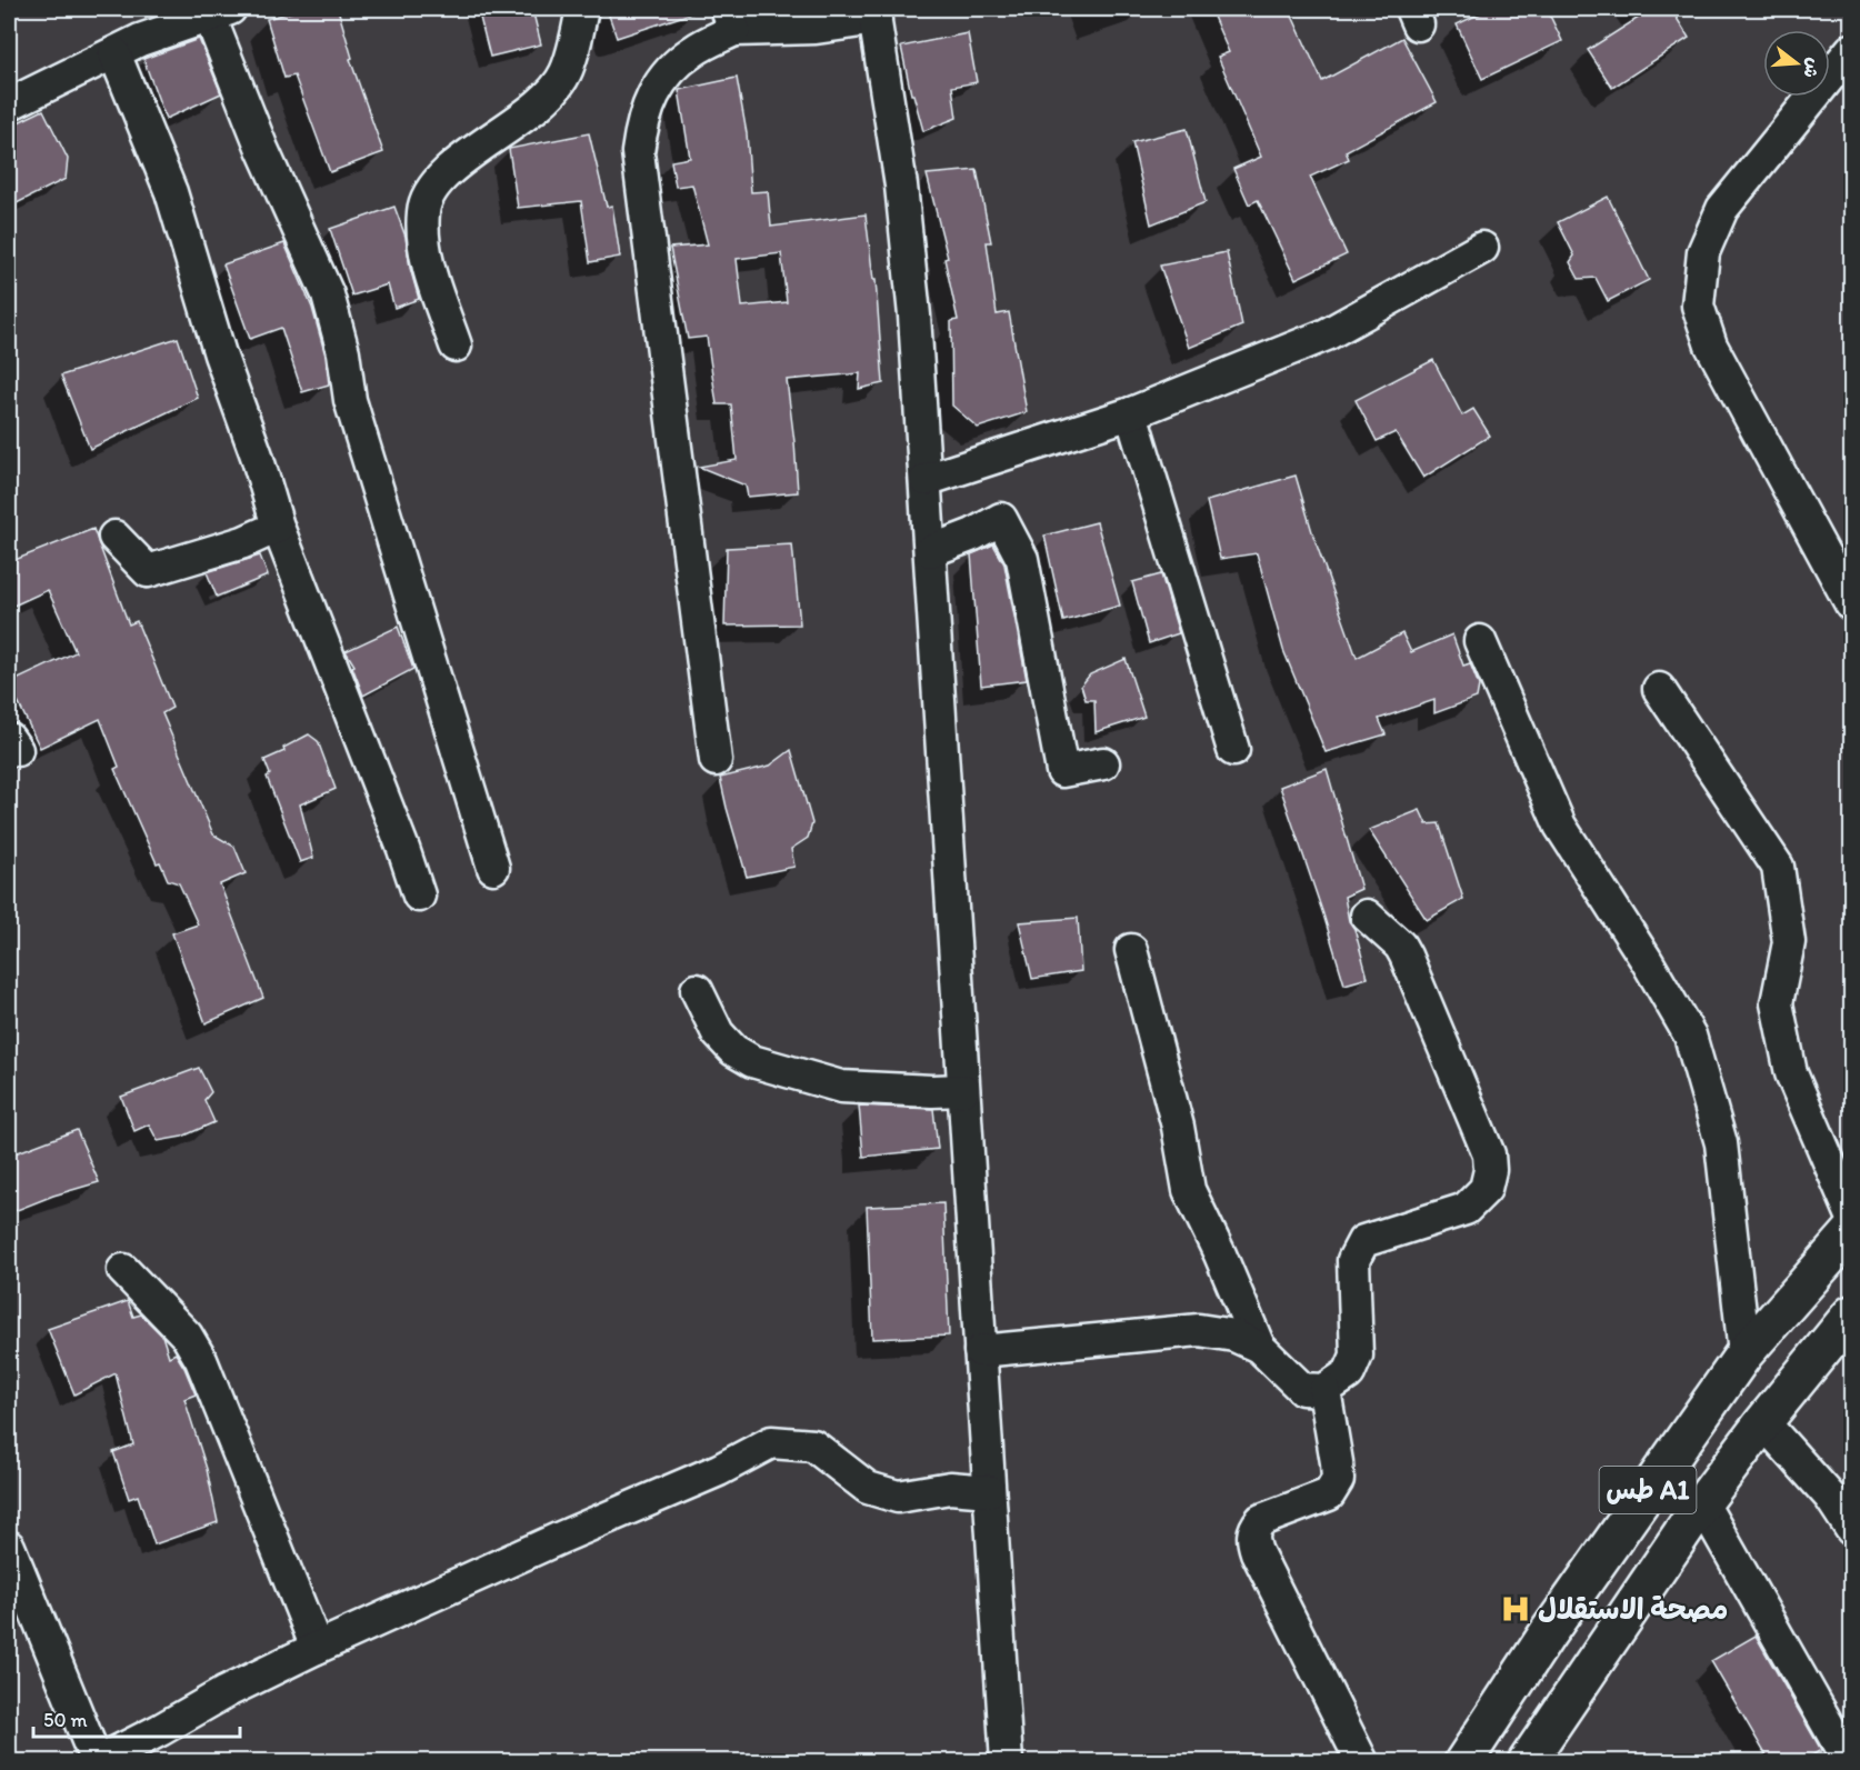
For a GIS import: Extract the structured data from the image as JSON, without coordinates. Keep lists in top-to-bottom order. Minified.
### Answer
{"streets":{"highway":["طس A1"]},"places":{"hospital":["مصحة الاستقلال"]},"scale_bar":"50 m","north":"right"}
